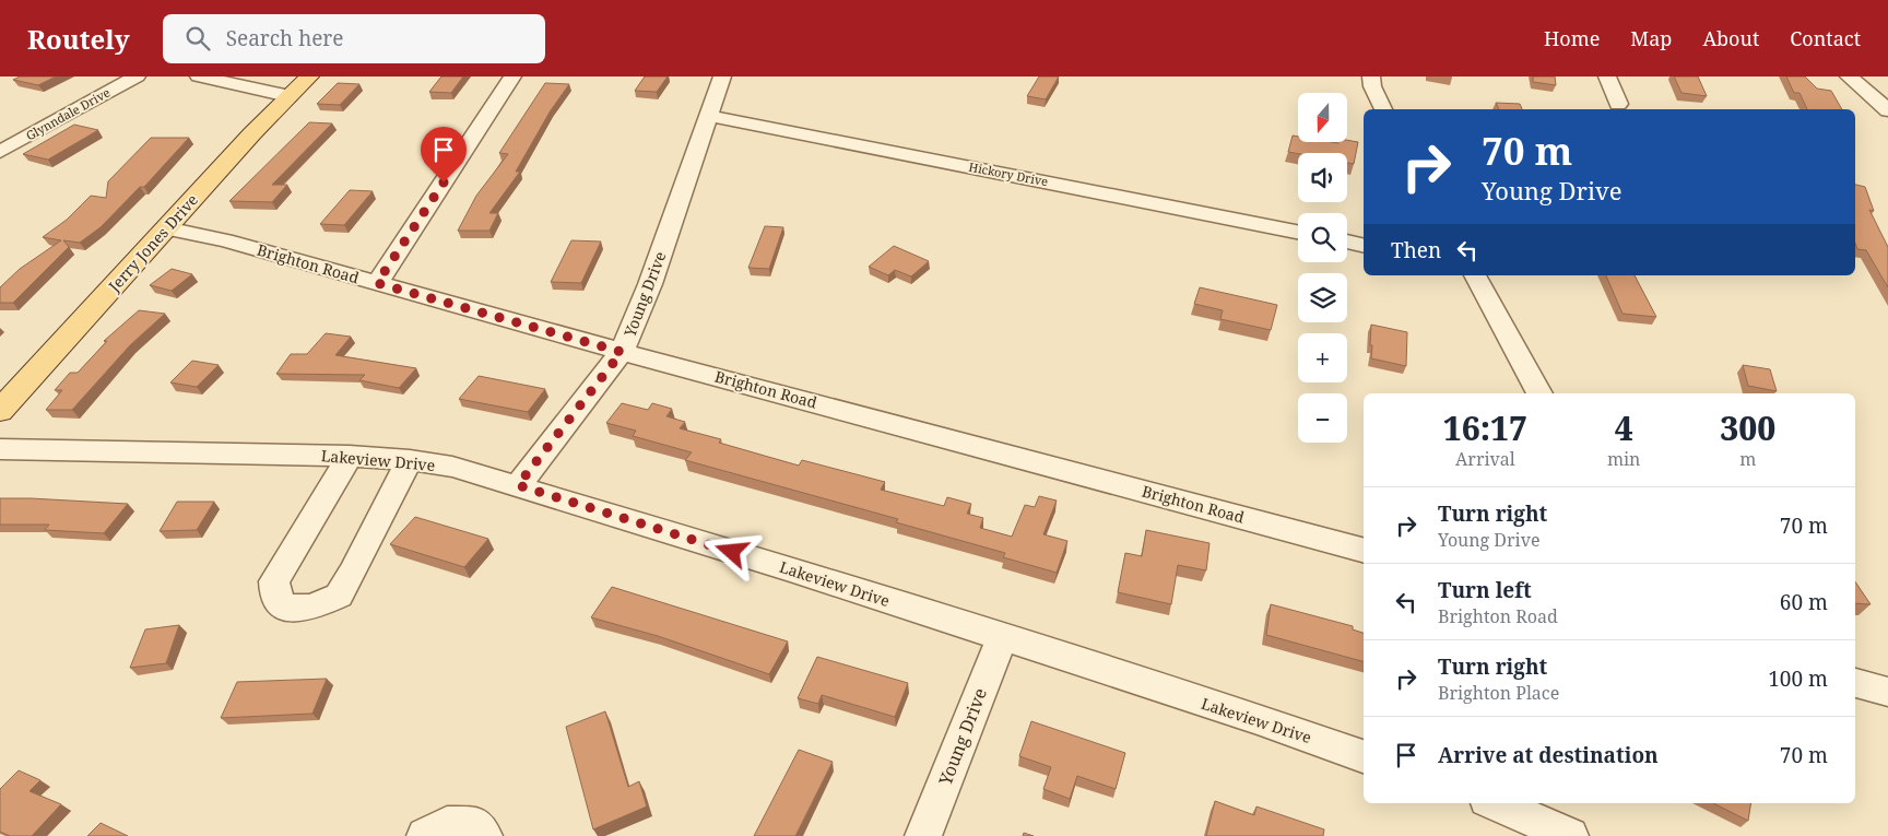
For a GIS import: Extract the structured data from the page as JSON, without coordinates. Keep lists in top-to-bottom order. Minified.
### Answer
{"streets":{"main road":["Jerry Jones Drive"],"street":["Glynndale Drive","Hickory Drive","Brighton Road","Young Drive","Lakeview Drive"]},"crossings":[["Hickory Drive","Young Drive"],["Jerry Jones Drive","Brighton Road"],["Brighton Road","Young Drive"],["Young Drive","Lakeview Drive"]],"north":"bottom","page":{"header":"Routely","search":"Search here","nav":["Home","Map","About","Contact"],"map_buttons":["+","−"],"turn":["70 m","Young Drive"],"then":"Then","eta":["16:17","Arrival","4","min","300","m"],"list":[{"name":"Turn right","note":"Young Drive","value":"70 m"},{"name":"Turn left","note":"Brighton Road","value":"60 m"},{"name":"Turn right","note":"Brighton Place","value":"100 m"},{"name":"Arrive at destination","value":"70 m"}]}}
